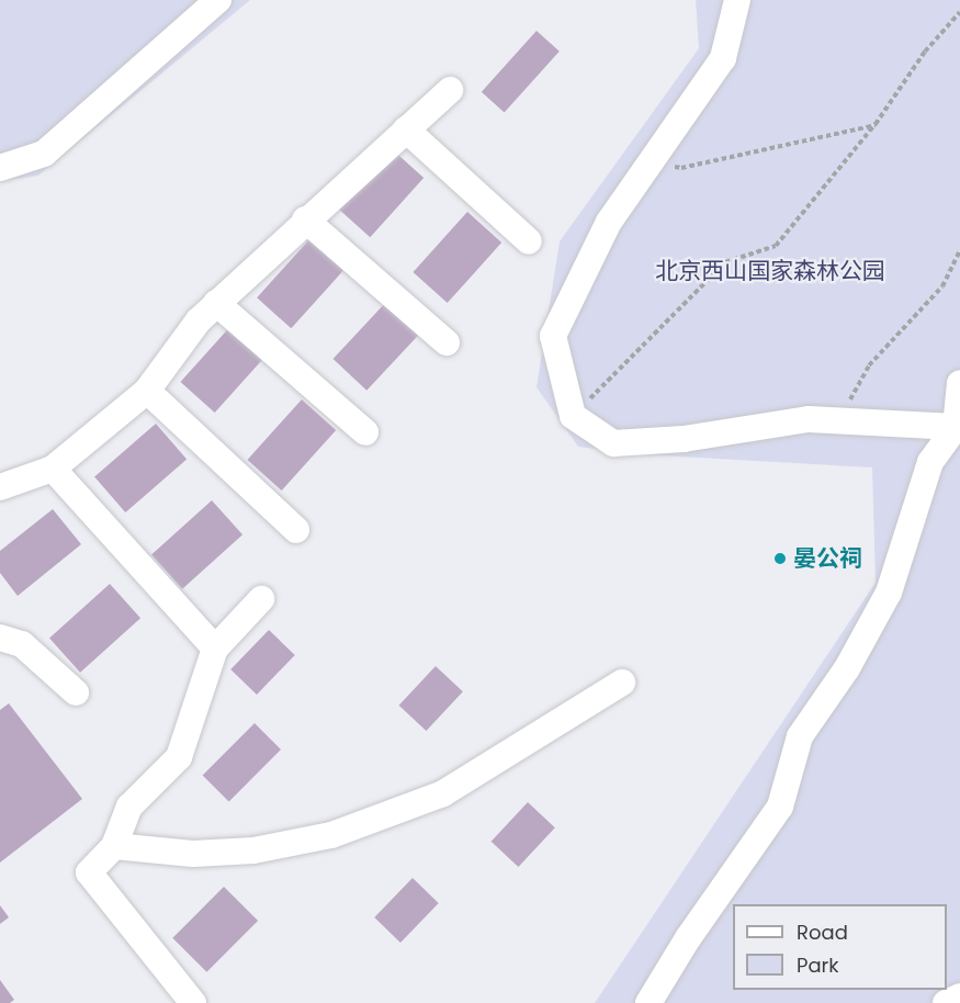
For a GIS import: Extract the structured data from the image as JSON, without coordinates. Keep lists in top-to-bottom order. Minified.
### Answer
{"parks":["北京西山国家森林公园"],"places":["晏公祠"],"legend":["Road","Park"]}
